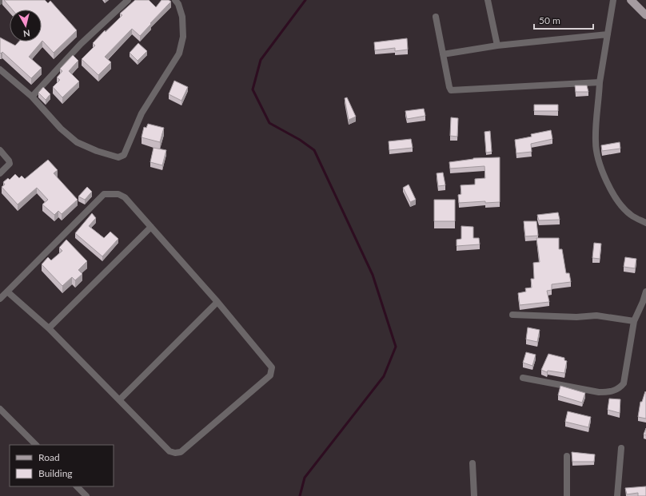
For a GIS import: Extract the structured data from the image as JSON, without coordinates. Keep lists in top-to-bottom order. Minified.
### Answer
{"legend":["Road","Building"],"scale_bar":"50 m","north":"bottom"}
